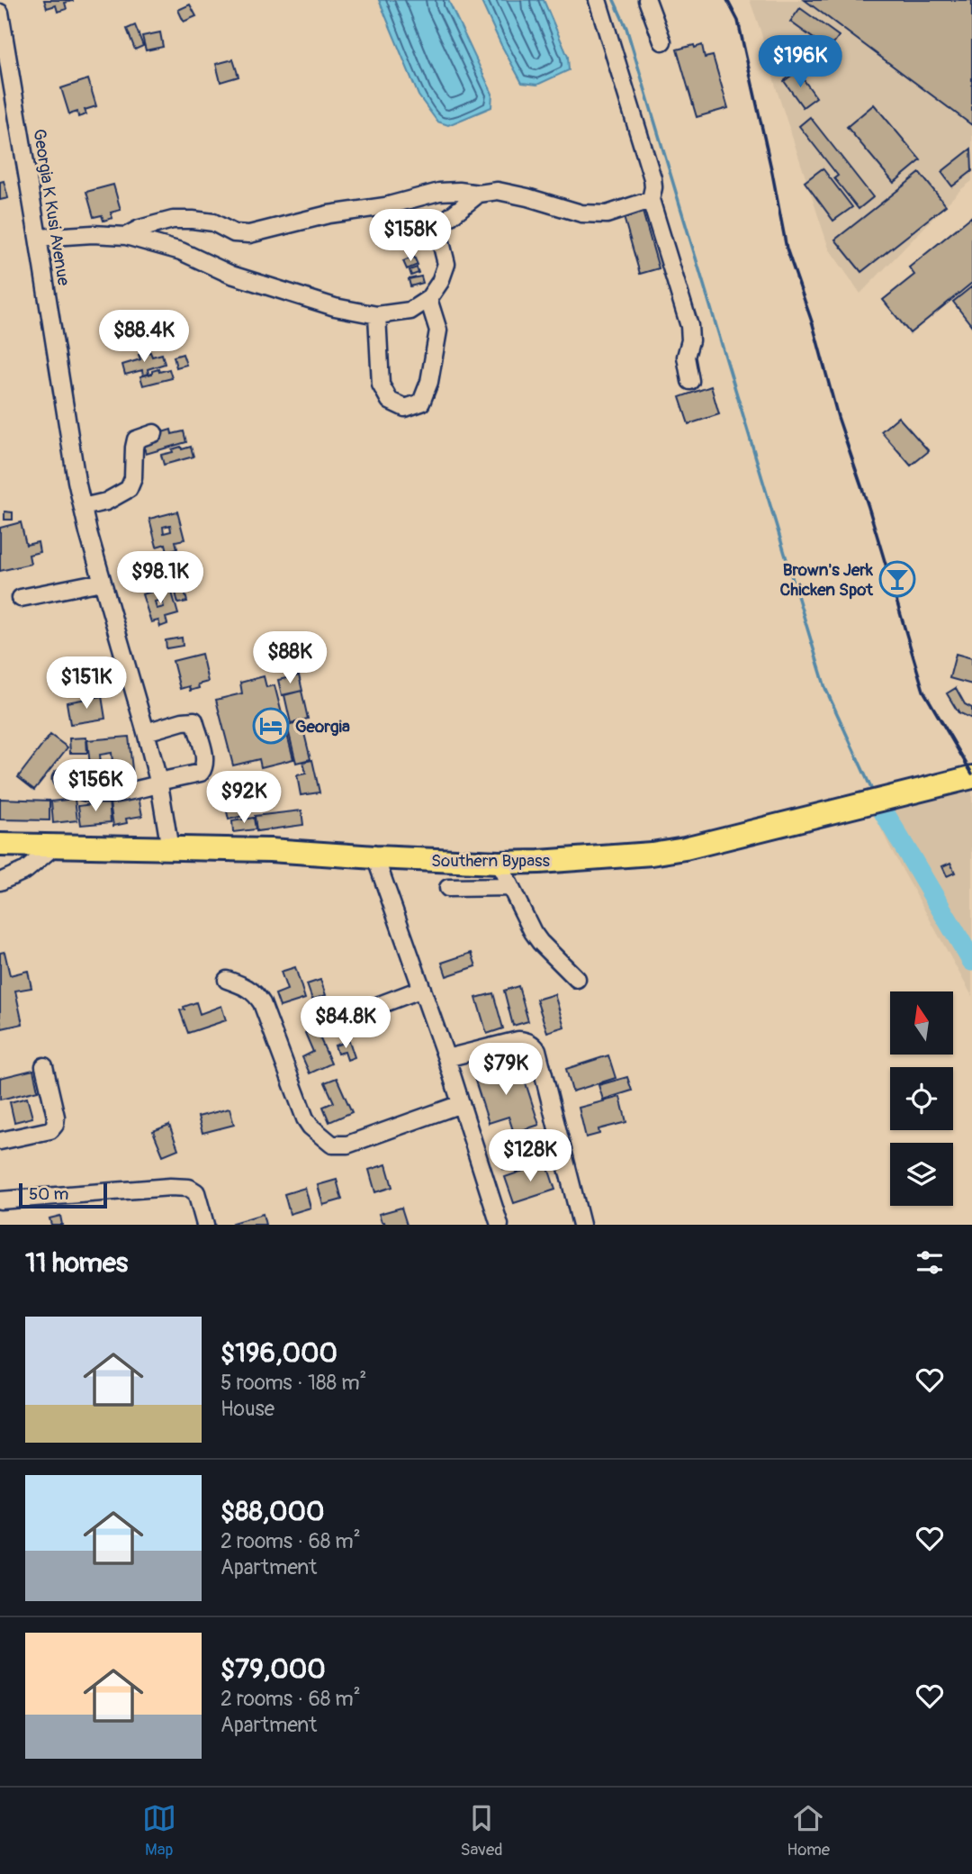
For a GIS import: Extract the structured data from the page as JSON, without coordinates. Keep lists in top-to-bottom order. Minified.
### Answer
{"streets":{"highway":["Southern Bypass"],"street":["Georgia K Kusi Avenue"]},"crossings":[["Georgia K Kusi Avenue","Southern Bypass"]],"places":{"bar":["Brown's Jerk Chicken Spot"],"hotel":["Georgia"]},"scale_bar":"50 m","north":"top","page":{"price":["$196K","$158K","$88.4K","$98.1K","$88K","$151K","$156K","$92K","$84.8K","$79K","$128K"],"scale":"50 m","heading":"11 homes","list":[{"name":"$196,000","note":"5 rooms · 188 m² · House"},{"name":"$88,000","note":"2 rooms · 68 m² · Apartment"},{"name":"$79,000","note":"2 rooms · 68 m² · Apartment"}],"tabs":["Map","Saved","Home"]}}
